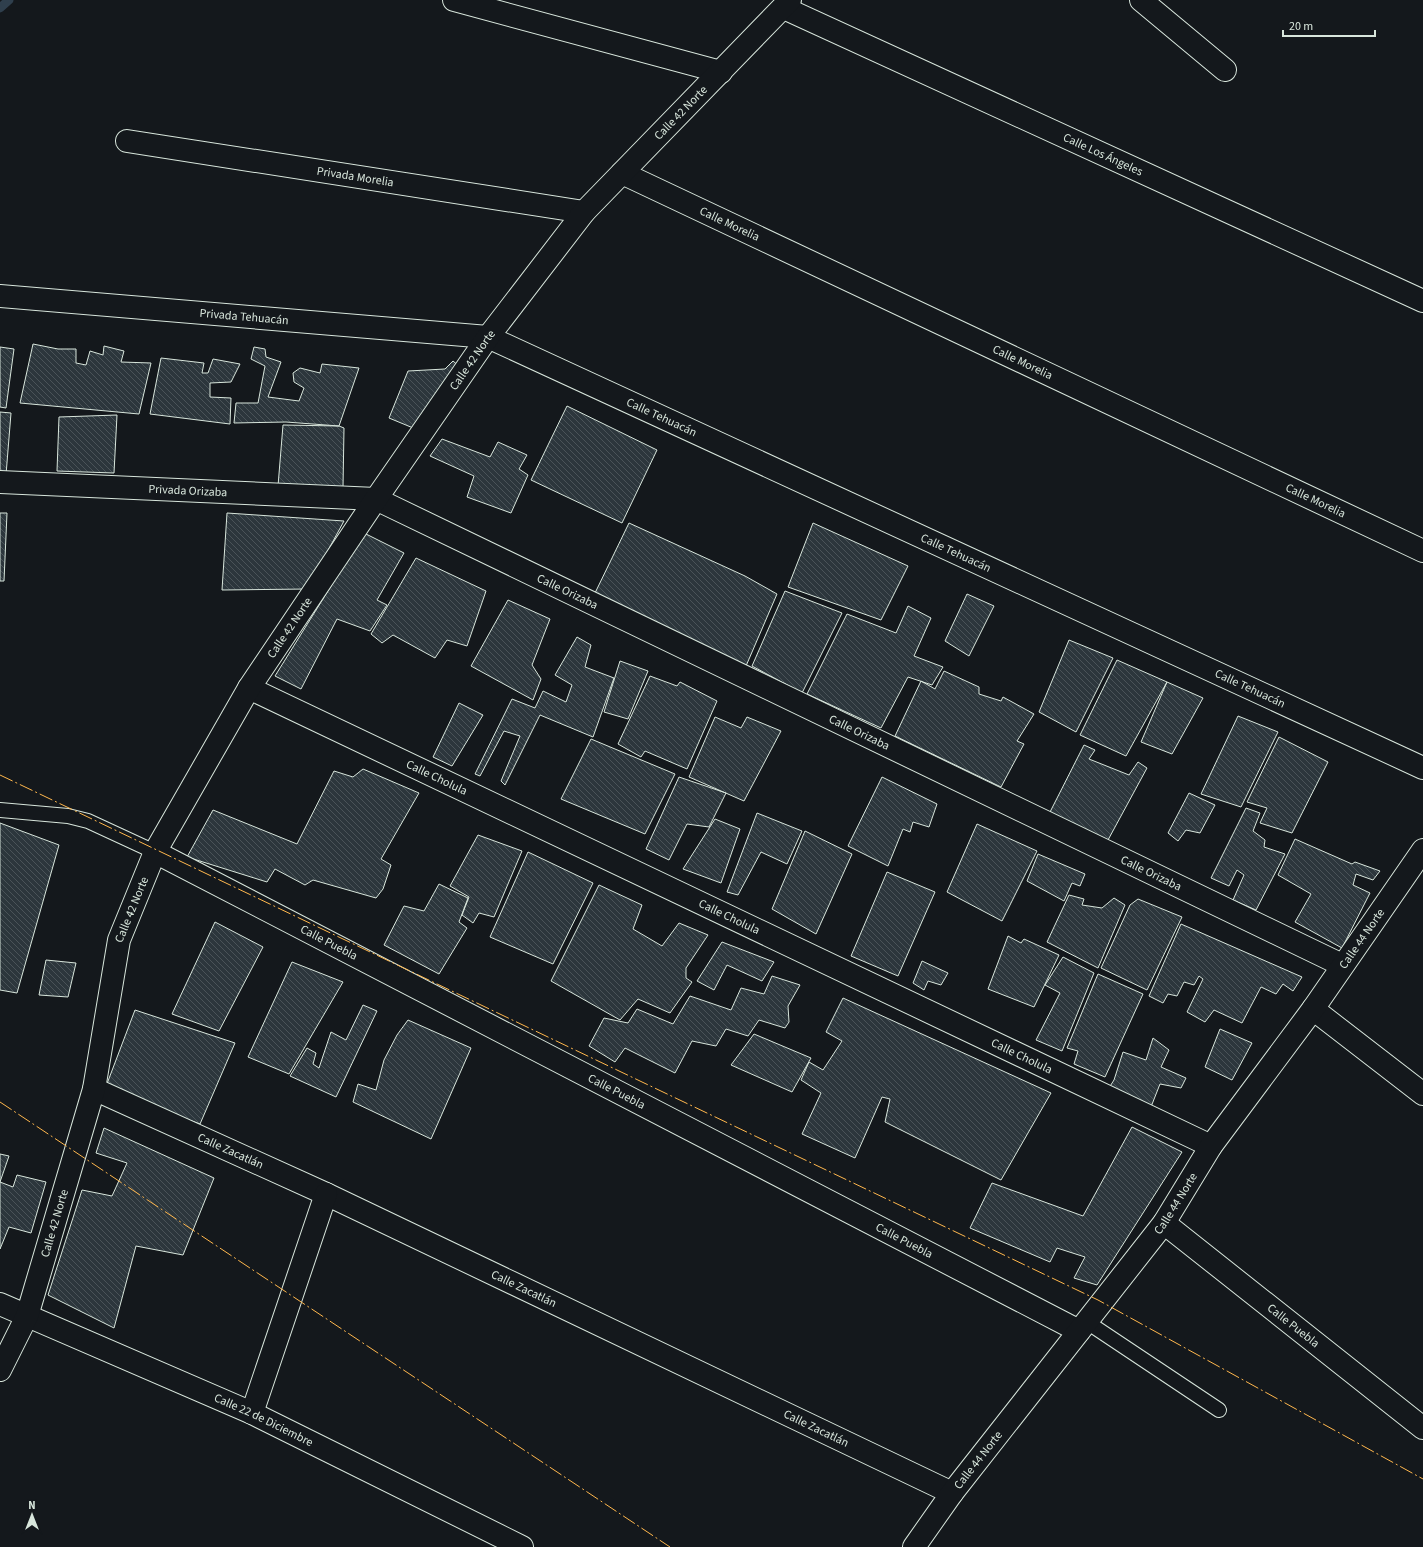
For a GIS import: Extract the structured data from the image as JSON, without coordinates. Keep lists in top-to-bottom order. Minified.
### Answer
{"streets":{"street":["Calle 42 Norte","Calle Los Ángeles","Privada Morelia","Calle Morelia","Privada Tehuacán","Calle Tehuacán","Privada Orizaba","Calle Orizaba","Calle Cholula","Calle 44 Norte","Calle Puebla","Calle Zacatlán","Calle 22 de Diciembre"]},"crossings":[["Calle 42 Norte","Calle Los Ángeles"],["Calle 42 Norte","Privada Morelia"],["Calle 42 Norte","Calle Morelia"],["Calle 42 Norte","Privada Tehuacán"],["Calle 42 Norte","Calle Tehuacán"],["Calle 42 Norte","Privada Orizaba"],["Calle 42 Norte","Calle Orizaba"],["Calle 42 Norte","Calle Cholula"],["Calle 42 Norte","Calle Puebla"],["Calle 42 Norte","Calle Zacatlán"],["Calle 42 Norte","Calle 22 de Diciembre"],["Privada Tehuacán","Calle Tehuacán"],["Privada Orizaba","Calle Orizaba"],["Calle Orizaba","Calle 44 Norte"],["Calle Cholula","Calle 44 Norte"],["Calle 44 Norte","Calle Puebla"],["Calle 44 Norte","Calle Zacatlán"]],"scale_bar":"20 m","north":"top"}
